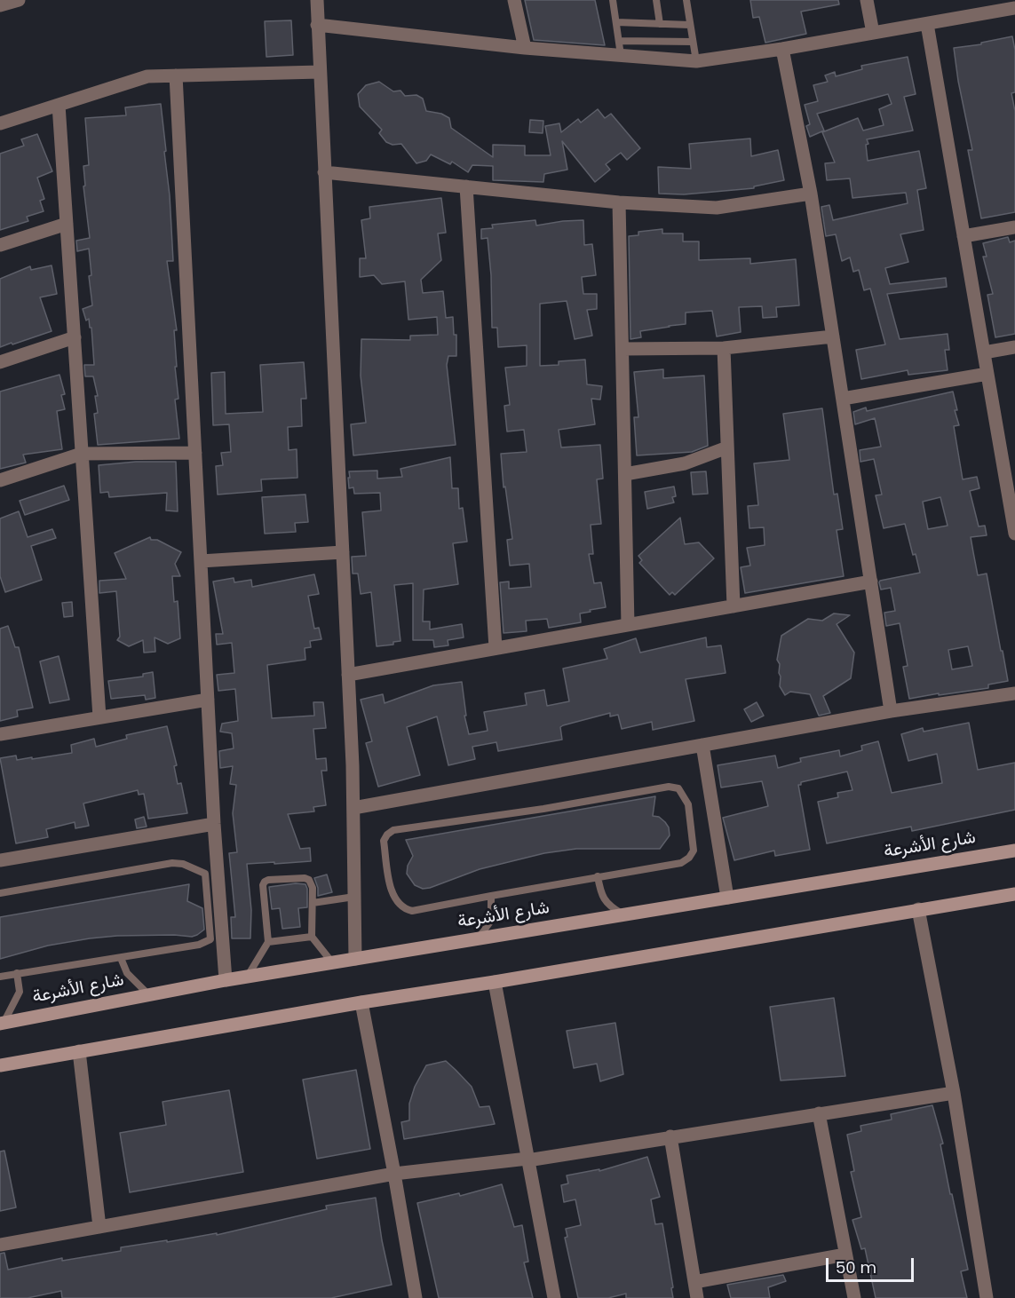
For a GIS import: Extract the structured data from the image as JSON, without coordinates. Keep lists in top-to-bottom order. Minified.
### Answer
{"streets":{"street":["شارع الأشرعة"]},"scale_bar":"50 m"}
